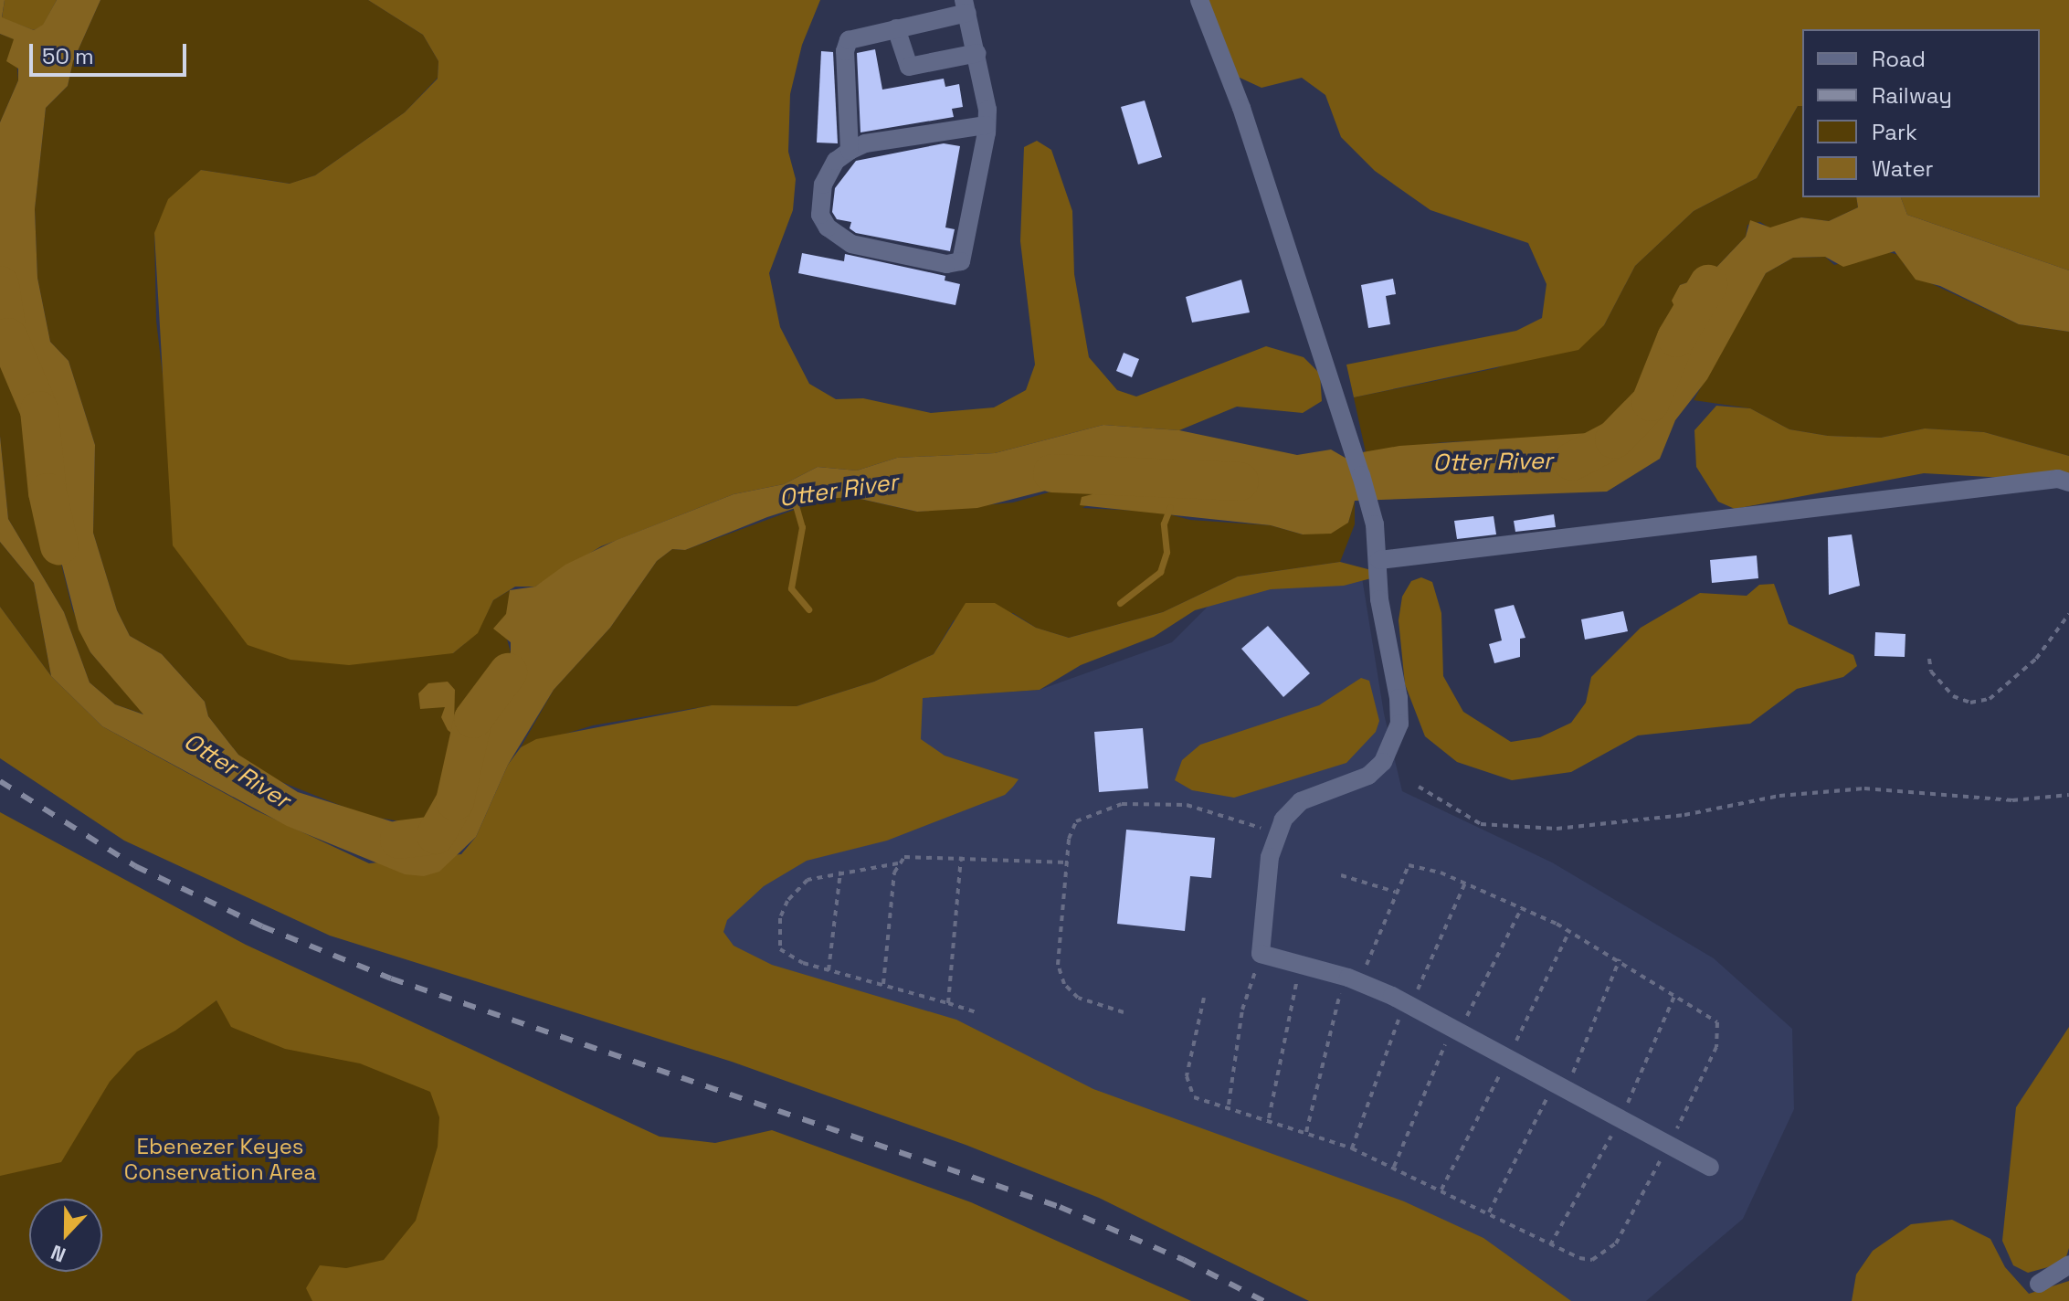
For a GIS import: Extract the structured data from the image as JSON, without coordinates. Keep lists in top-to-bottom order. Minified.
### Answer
{"water":["Otter River"],"parks":["Ebenezer Keyes Conservation Area"],"legend":["Road","Railway","Park","Water"],"scale_bar":"50 m","north":"bottom"}
